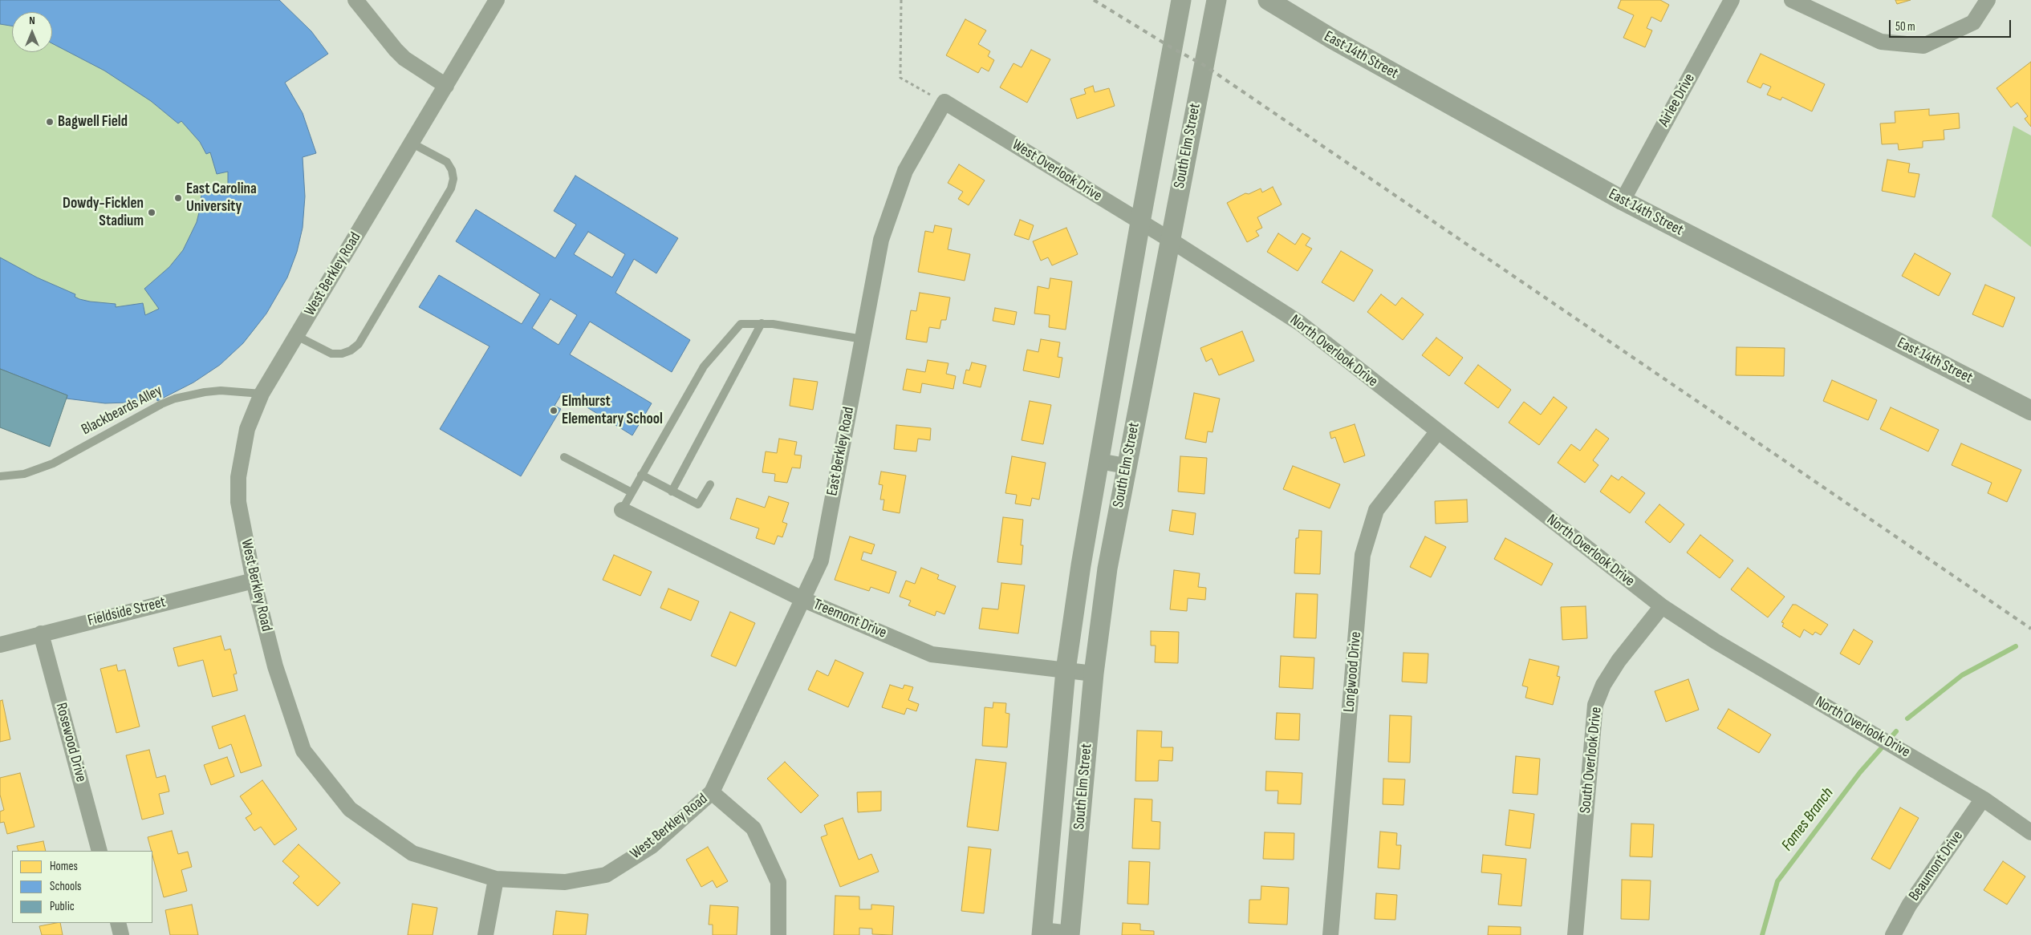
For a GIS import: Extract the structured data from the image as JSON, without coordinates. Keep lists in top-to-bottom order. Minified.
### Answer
{"streets":{"street":["East 14th Street","Airlee Drive","South Elm Street","West Overlook Drive","West Berkley Road","North Overlook Drive","East Berkley Road","Fieldside Street","Treemont Drive","Longwood Drive","Rosewood Drive","South Overlook Drive","Beaumont Drive"],"lane":["Blackbeards Alley"]},"crossings":[["East 14th Street","Airlee Drive"],["South Elm Street","West Overlook Drive"],["South Elm Street","North Overlook Drive"],["South Elm Street","Treemont Drive"],["West Overlook Drive","North Overlook Drive"],["West Overlook Drive","East Berkley Road"],["West Berkley Road","Blackbeards Alley"],["West Berkley Road","East Berkley Road"],["West Berkley Road","Fieldside Street"],["North Overlook Drive","Longwood Drive"],["North Overlook Drive","South Overlook Drive"],["North Overlook Drive","Beaumont Drive"],["East Berkley Road","Treemont Drive"],["Fieldside Street","Rosewood Drive"]],"water":["Fomes Branch"],"places":["Bagwell Field","East Carolina University","Dowdy-Ficklen Stadium","Elmhurst Elementary School"],"legend":["Homes","Schools","Public"],"scale_bar":"50 m","north":"top"}
